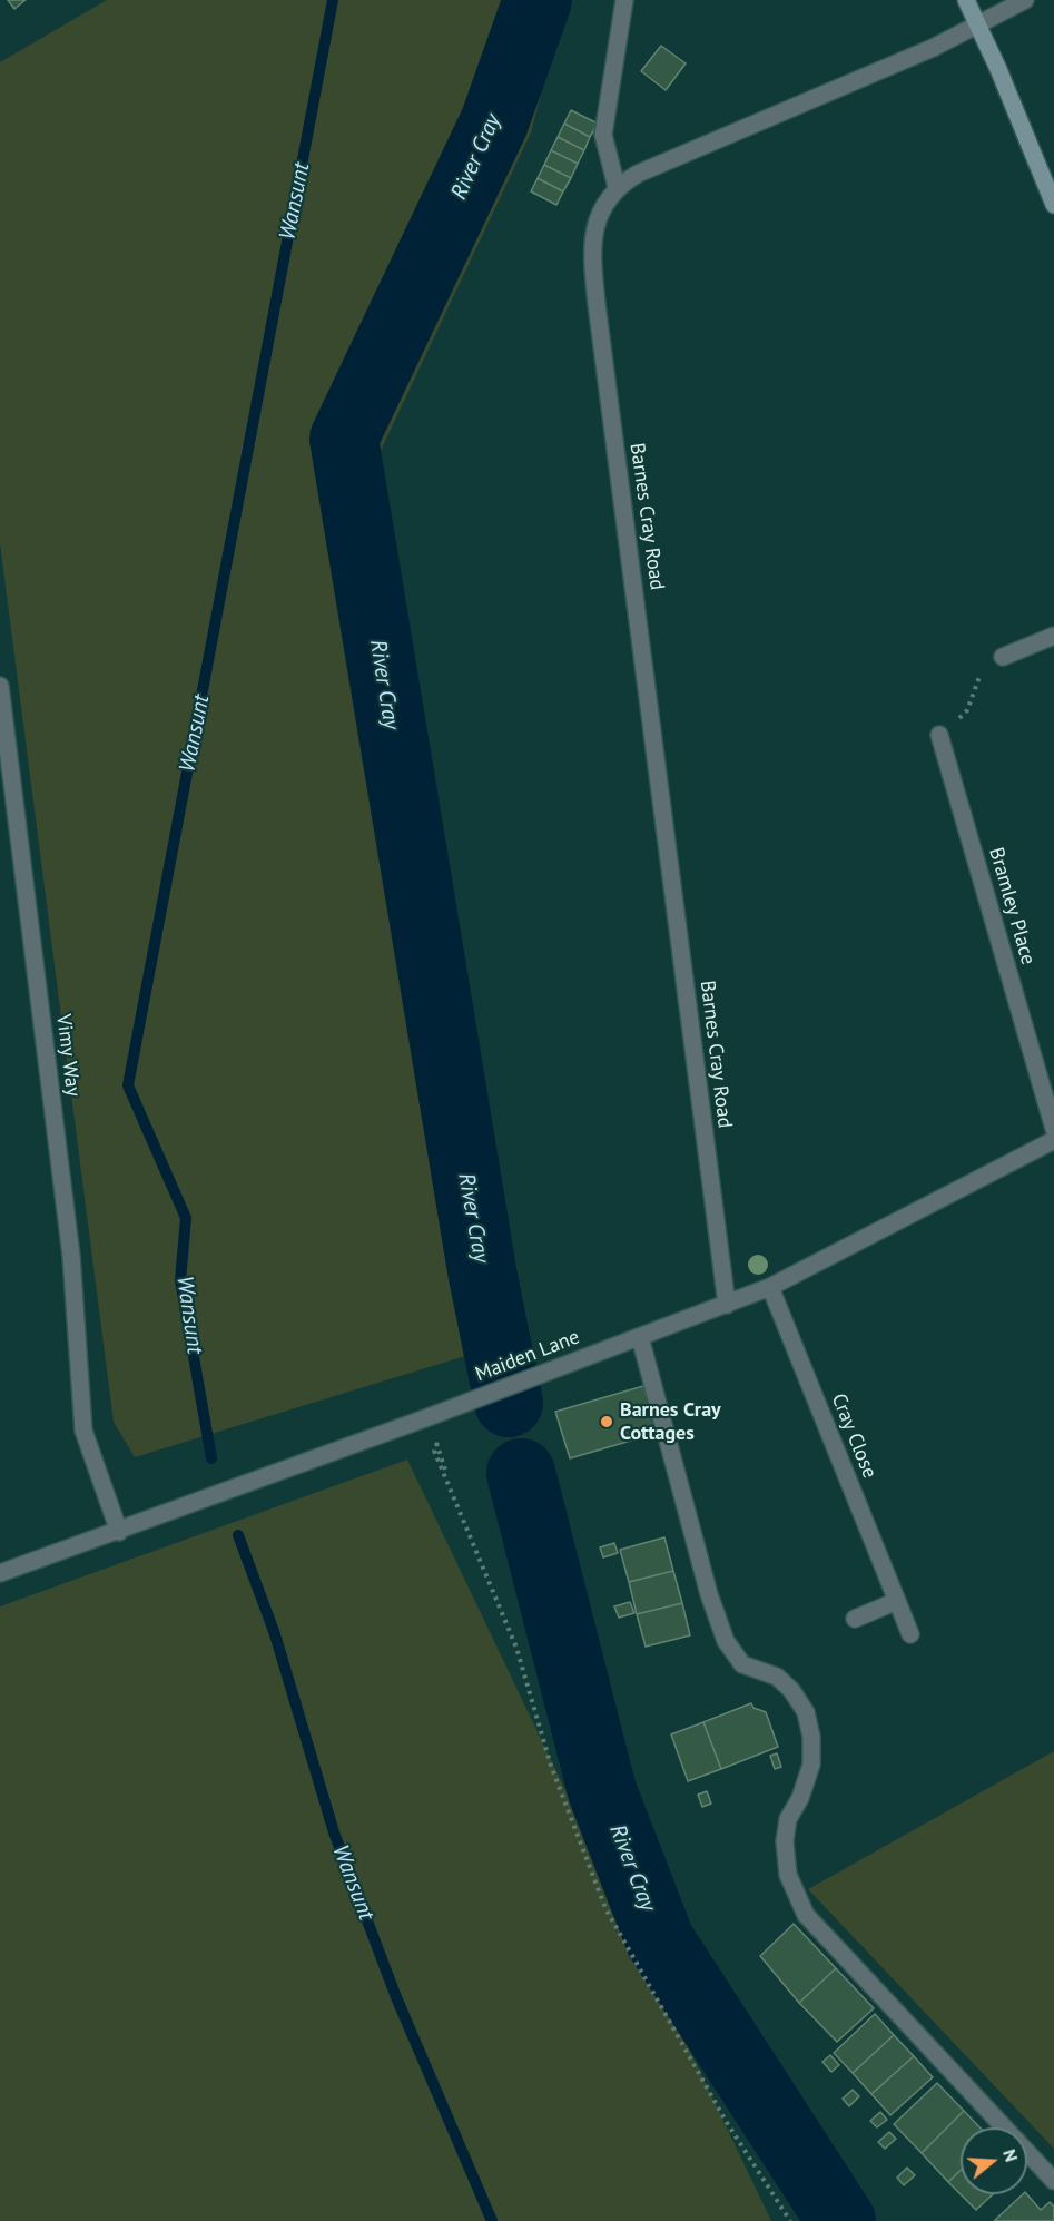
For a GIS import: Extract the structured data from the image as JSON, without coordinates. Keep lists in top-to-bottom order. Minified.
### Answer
{"streets":{"street":["Barnes Cray Road","Bramley Place","Vimy Way","Maiden Lane","Cray Close"]},"crossings":[["Barnes Cray Road","Maiden Lane"],["Vimy Way","Maiden Lane"],["Maiden Lane","Cray Close"]],"water":["River Cray","Wansunt"],"places":["Barnes Cray Cottages"],"north":"right"}
